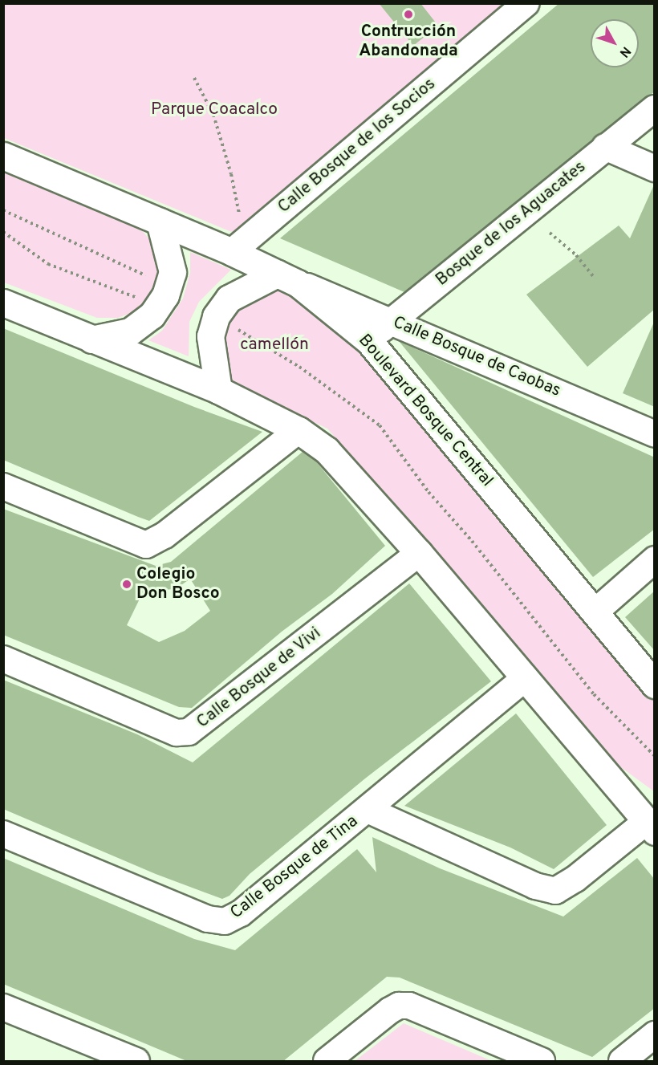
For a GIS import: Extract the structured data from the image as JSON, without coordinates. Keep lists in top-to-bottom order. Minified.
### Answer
{"streets":{"street":["Calle Bosque de los Socios","Bosque de los Aguacates","Calle Bosque de Caobas","Boulevard Bosque Central","Calle Bosque de Vivi","Calle Bosque de Tina"]},"crossings":[["Calle Bosque de los Socios","Boulevard Bosque Central"],["Bosque de los Aguacates","Calle Bosque de Caobas"],["Bosque de los Aguacates","Boulevard Bosque Central"],["Calle Bosque de Caobas","Boulevard Bosque Central"]],"parks":["Parque Coacalco","camellón"],"places":["Contrucción Abandonada","Colegio Don Bosco"],"north":"bottom right"}
